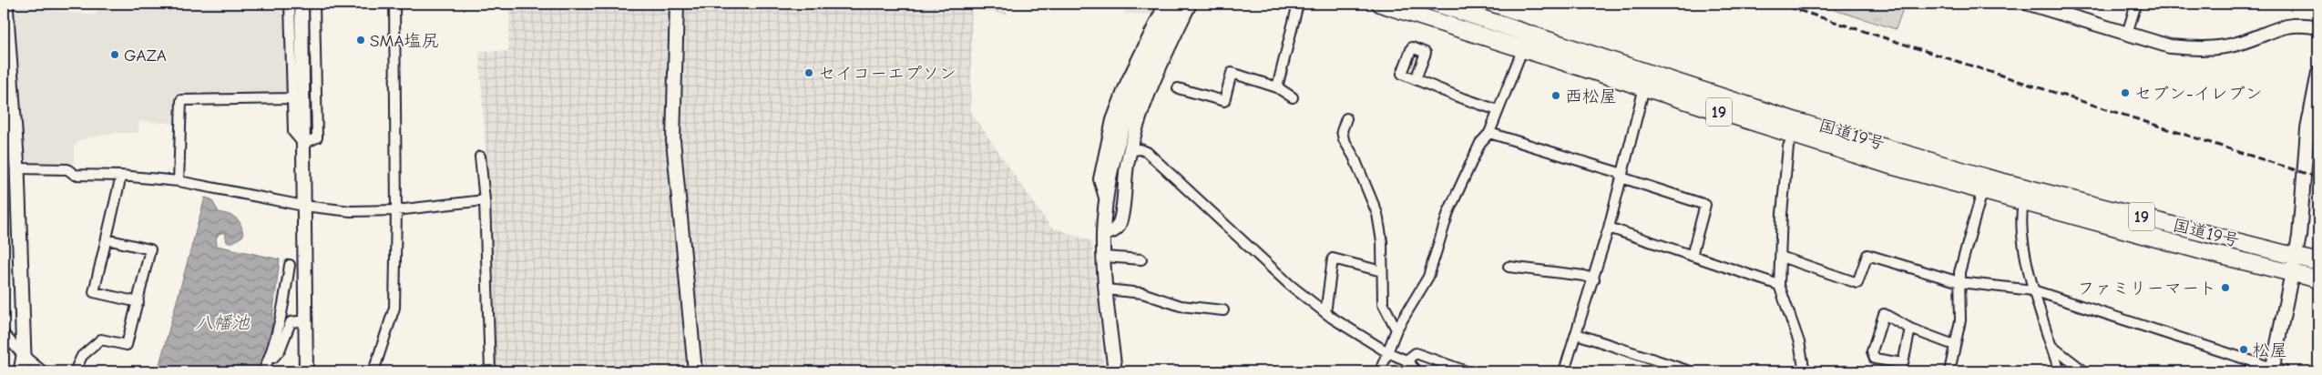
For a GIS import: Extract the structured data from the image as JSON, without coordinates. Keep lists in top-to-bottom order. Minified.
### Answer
{"streets":{"highway":["19","国道19号"]},"water":["八幡池"],"places":["SMA塩尻","GAZA","セイコーエプソン","セブン-イレブン","西松屋","ファミリーマート","松屋"]}
